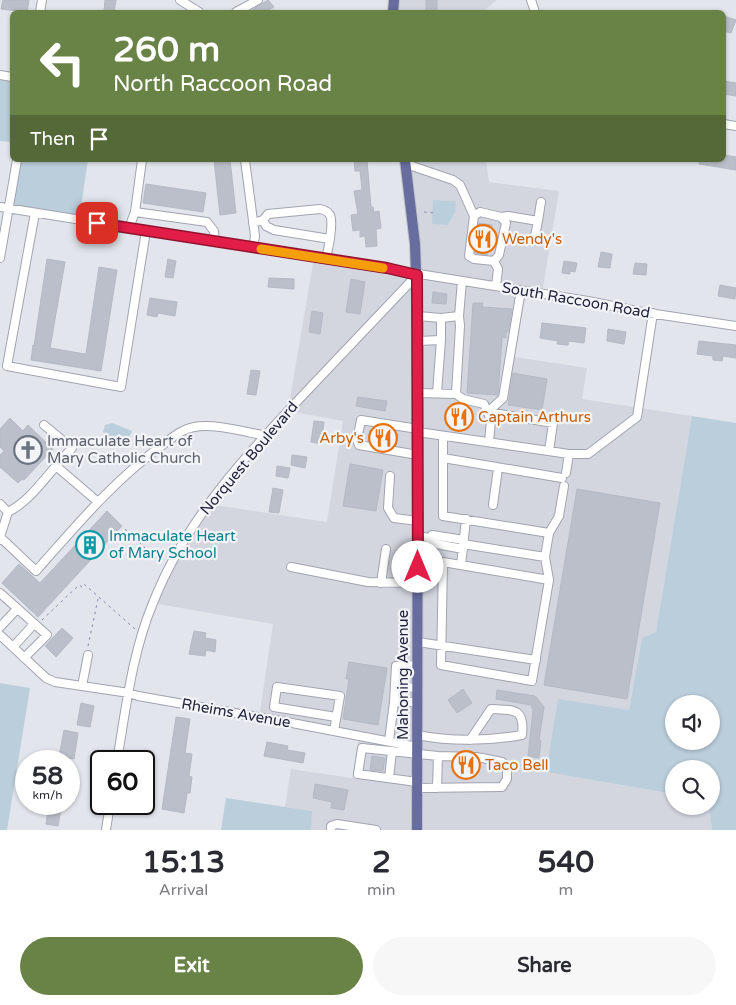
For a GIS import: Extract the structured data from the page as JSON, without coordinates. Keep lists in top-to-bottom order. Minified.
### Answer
{"streets":{"main road":["Mahoning Avenue"],"street":["South Raccoon Road","Norquest Boulevard","Rheims Avenue"]},"crossings":[["South Raccoon Road","Norquest Boulevard"],["South Raccoon Road","Mahoning Avenue"],["Norquest Boulevard","Mahoning Avenue"],["Norquest Boulevard","Rheims Avenue"],["Mahoning Avenue","Rheims Avenue"]],"places":{"restaurant":["Wendy's","Captain Arthurs","Arby's","Taco Bell"],"church":["Immaculate Heart of Mary Catholic Church"],"building":["Immaculate Heart of Mary School"]},"page":{"turn":["260 m","North Raccoon Road"],"then":"Then","speed":"58 km/h","limit":"60","eta":["15:13","Arrival","2","min","540","m"],"buttons":["Exit","Share"]}}
